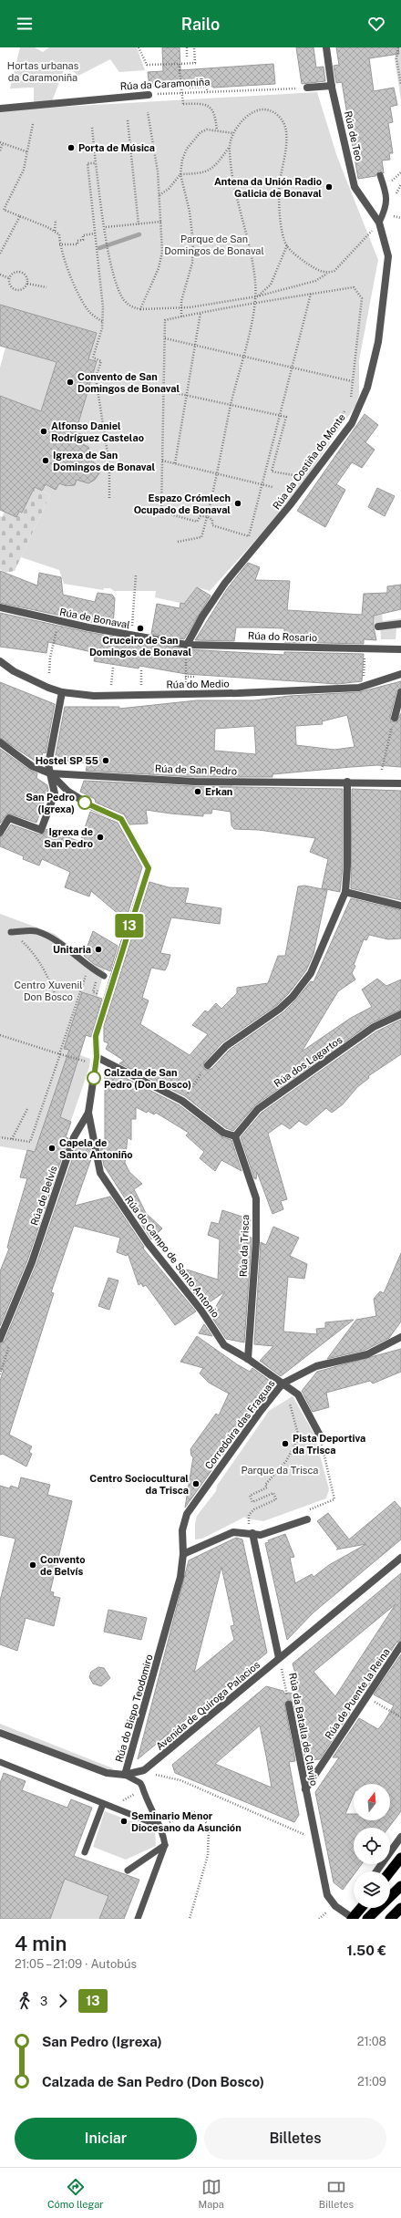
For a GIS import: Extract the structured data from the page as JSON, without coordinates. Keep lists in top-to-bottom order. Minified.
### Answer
{"streets":{"street":["Rúa da Caramoniña","Rúa de Teo","Rúa da Costiña do Monte","Rúa de Bonaval","Rúa do Rosario","Rúa do Medio","Rúa de San Pedro","Rúa dos Lagartos","Rúa de Belvís","Rúa da Trisca","Rúa do Campo de Santo Antonio","Corredoira das Fraguas","Rúa de Puente la Reina","Avenida de Quiroga Palacios","Rúa do Bispo Teodomiro","Rúa da Batalla de Clavijo"]},"crossings":[["Rúa de Teo","Rúa da Costiña do Monte"],["Rúa da Costiña do Monte","Rúa de Bonaval"],["Rúa da Costiña do Monte","Rúa do Rosario"],["Rúa de Bonaval","Rúa do Rosario"],["Rúa de San Pedro","Rúa de Belvís"],["Rúa dos Lagartos","Rúa da Trisca"],["Rúa de Belvís","Rúa do Campo de Santo Antonio"],["Rúa da Trisca","Rúa do Campo de Santo Antonio"],["Rúa do Campo de Santo Antonio","Corredoira das Fraguas"],["Corredoira das Fraguas","Rúa do Bispo Teodomiro"],["Rúa de Puente la Reina","Rúa da Batalla de Clavijo"],["Avenida de Quiroga Palacios","Rúa do Bispo Teodomiro"],["Avenida de Quiroga Palacios","Rúa da Batalla de Clavijo"]],"parks":["Hortas urbanas da Caramoniña","Parque de San Domingos de Bonaval","Centro Xuvenil Don Bosco","Parque da Trisca"],"places":["Porta de Música","Antena da Unión Radio Galicia de Bonaval","Convento de San Domingos de Bonaval","Alfonso Daniel Rodríguez Castelao","Igrexa de San Domingos de Bonaval","Espazo Crómlech Ocupado de Bonaval","Cruceiro de San Domingos de Bonaval","Hostel SP 55","Erkan","San Pedro (Igrexa)","Igrexa de San Pedro","Unitaria","Calzada de San Pedro (Don Bosco)","Capela de Santo Antoniño","Pista Deportiva da Trisca","Centro Sociocultural da Trisca","Convento de Belvís","Seminario Menor Diocesano da Asunción"],"lines":["bus line 13"],"north":"top","page":{"header":"Railo","on_map":"13","heading":["4 min","21:05 – 21:09 · Autobús","1.50 €"],"legs":["3","13"],"list":[{"name":"San Pedro (Igrexa)","value":"21:08"},{"name":"Calzada de San Pedro (Don Bosco)","value":"21:09"}],"buttons":["Iniciar","Billetes"],"tabs":["Cómo llegar","Mapa","Billetes"]}}
